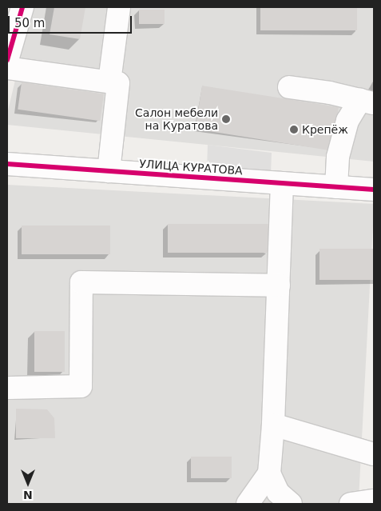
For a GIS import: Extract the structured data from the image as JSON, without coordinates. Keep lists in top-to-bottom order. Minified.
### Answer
{"streets":{"street":["УЛИЦА КУРАТОВА"]},"places":["Салон мебели на Куратова","Крепёж"],"scale_bar":"50 m","north":"bottom"}
